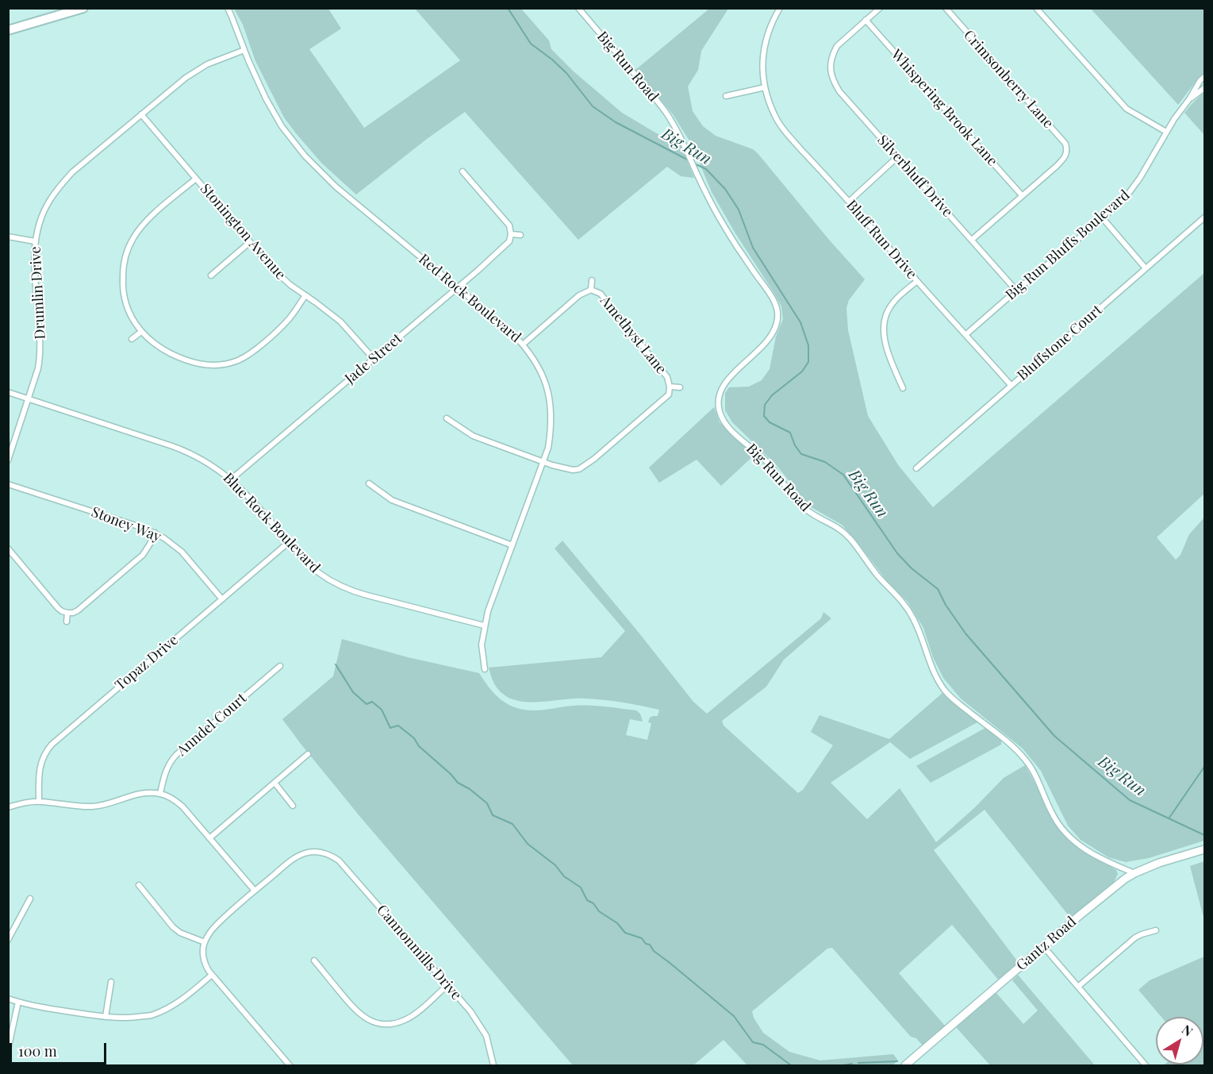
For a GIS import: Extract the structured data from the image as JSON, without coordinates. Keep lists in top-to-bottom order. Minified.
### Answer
{"streets":{"main road":["Gantz Road"],"street":["Big Run Road","Crimsonberry Lane","Whispering Brook Lane","Silverbluff Drive","Stonington Avenue","Bluff Run Drive","Big Run Bluffs Boulevard","Drumlin Drive","Red Rock Boulevard","Amethyst Lane","Bluffstone Court","Jade Street","Blue Rock Boulevard","Stoney Way","Topaz Drive","Anndel Court","Cannonmills Drive"]},"crossings":[["Big Run Road","Gantz Road"],["Crimsonberry Lane","Whispering Brook Lane"],["Whispering Brook Lane","Silverbluff Drive"],["Silverbluff Drive","Big Run Bluffs Boulevard"],["Stonington Avenue","Drumlin Drive"],["Stonington Avenue","Jade Street"],["Bluff Run Drive","Big Run Bluffs Boulevard"],["Bluff Run Drive","Bluffstone Court"],["Drumlin Drive","Red Rock Boulevard"],["Drumlin Drive","Blue Rock Boulevard"],["Red Rock Boulevard","Amethyst Lane"],["Red Rock Boulevard","Jade Street"],["Red Rock Boulevard","Blue Rock Boulevard"],["Jade Street","Blue Rock Boulevard"],["Blue Rock Boulevard","Topaz Drive"],["Stoney Way","Topaz Drive"]],"water":["Big Run"],"scale_bar":"100 m","north":"top right"}
